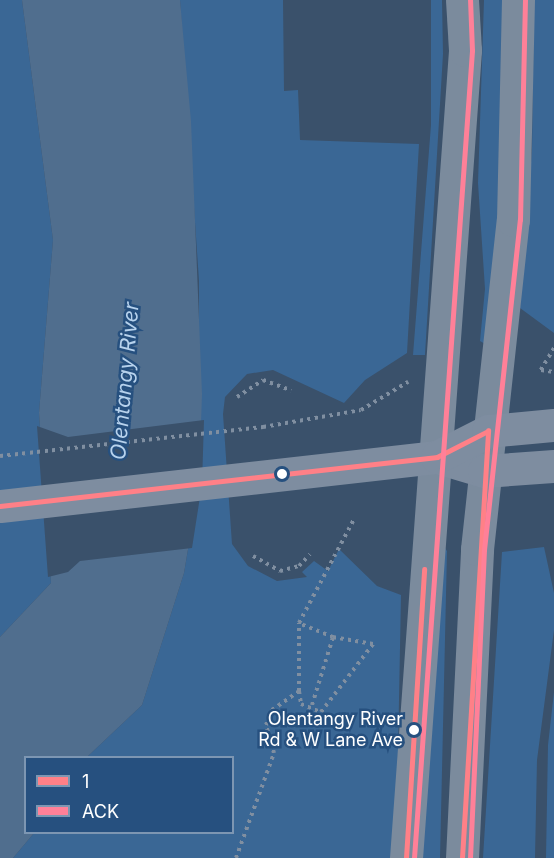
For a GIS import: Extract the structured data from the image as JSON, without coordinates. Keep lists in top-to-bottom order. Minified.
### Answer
{"water":["Olentangy River"],"places":["Olentangy River Rd & W Lane Ave"],"lines":["transit line ACK","transit line 1"],"legend":["1","ACK"]}
